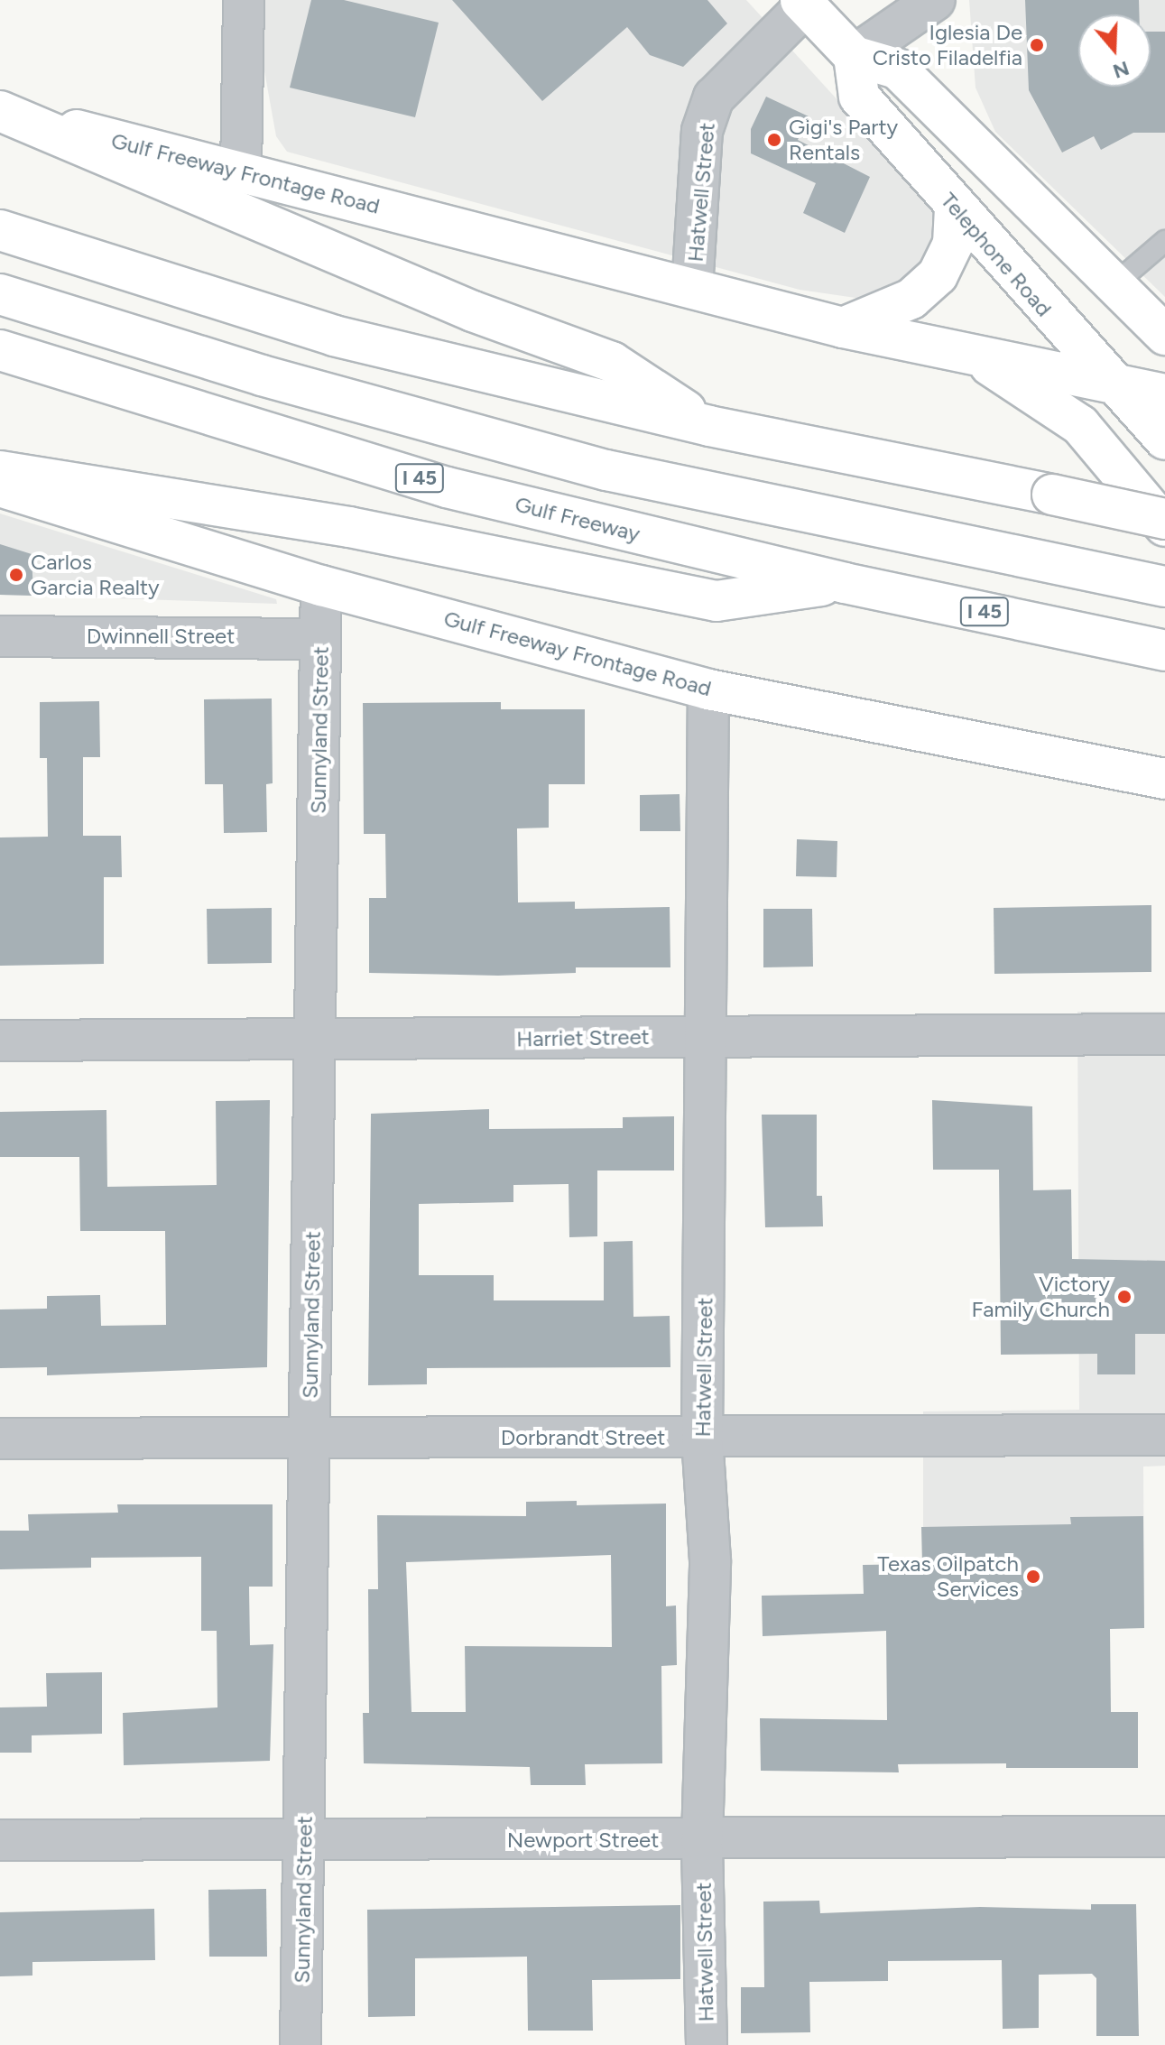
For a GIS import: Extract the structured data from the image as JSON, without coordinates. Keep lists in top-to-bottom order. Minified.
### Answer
{"streets":{"main road":["Gulf Freeway Frontage Road","Telephone Road","I 45","Gulf Freeway"],"street":["Hatwell Street","Dwinnell Street","Sunnyland Street","Harriet Street","Dorbrandt Street","Newport Street"]},"crossings":[["Gulf Freeway Frontage Road","Hatwell Street"],["Gulf Freeway Frontage Road","Telephone Road"],["Gulf Freeway Frontage Road","Sunnyland Street"],["Hatwell Street","Harriet Street"],["Hatwell Street","Dorbrandt Street"],["Hatwell Street","Newport Street"],["Dwinnell Street","Sunnyland Street"],["Sunnyland Street","Harriet Street"],["Sunnyland Street","Dorbrandt Street"],["Sunnyland Street","Newport Street"]],"places":["Iglesia De Cristo Filadelfia","Gigi's Party Rentals","Carlos Garcia Realty","Victory Family Church","Texas Oilpatch Services"],"north":"bottom"}
